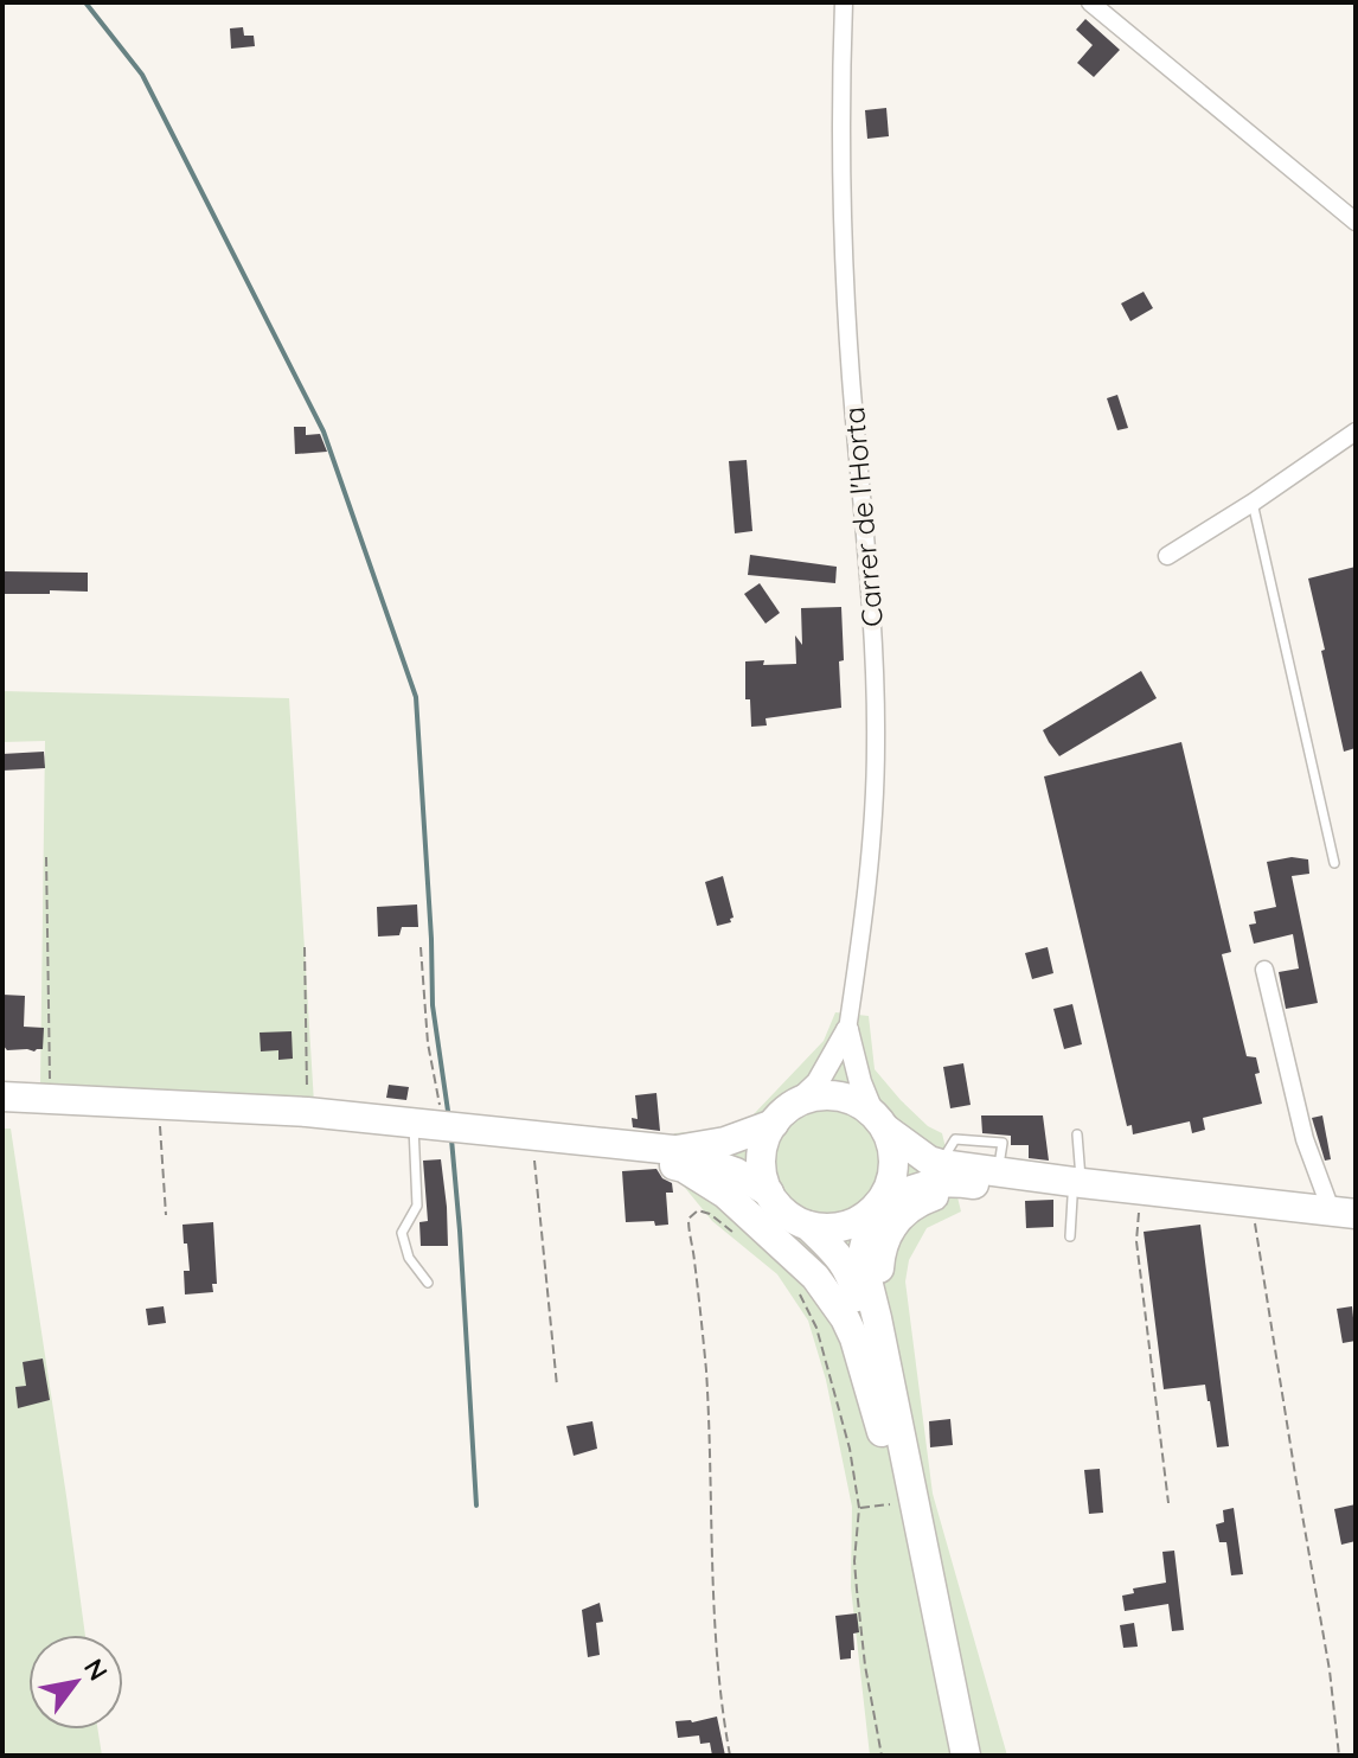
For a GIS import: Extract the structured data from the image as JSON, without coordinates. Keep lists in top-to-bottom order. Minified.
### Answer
{"streets":{"street":["Carrer de l'Horta"]},"north":"top right"}
